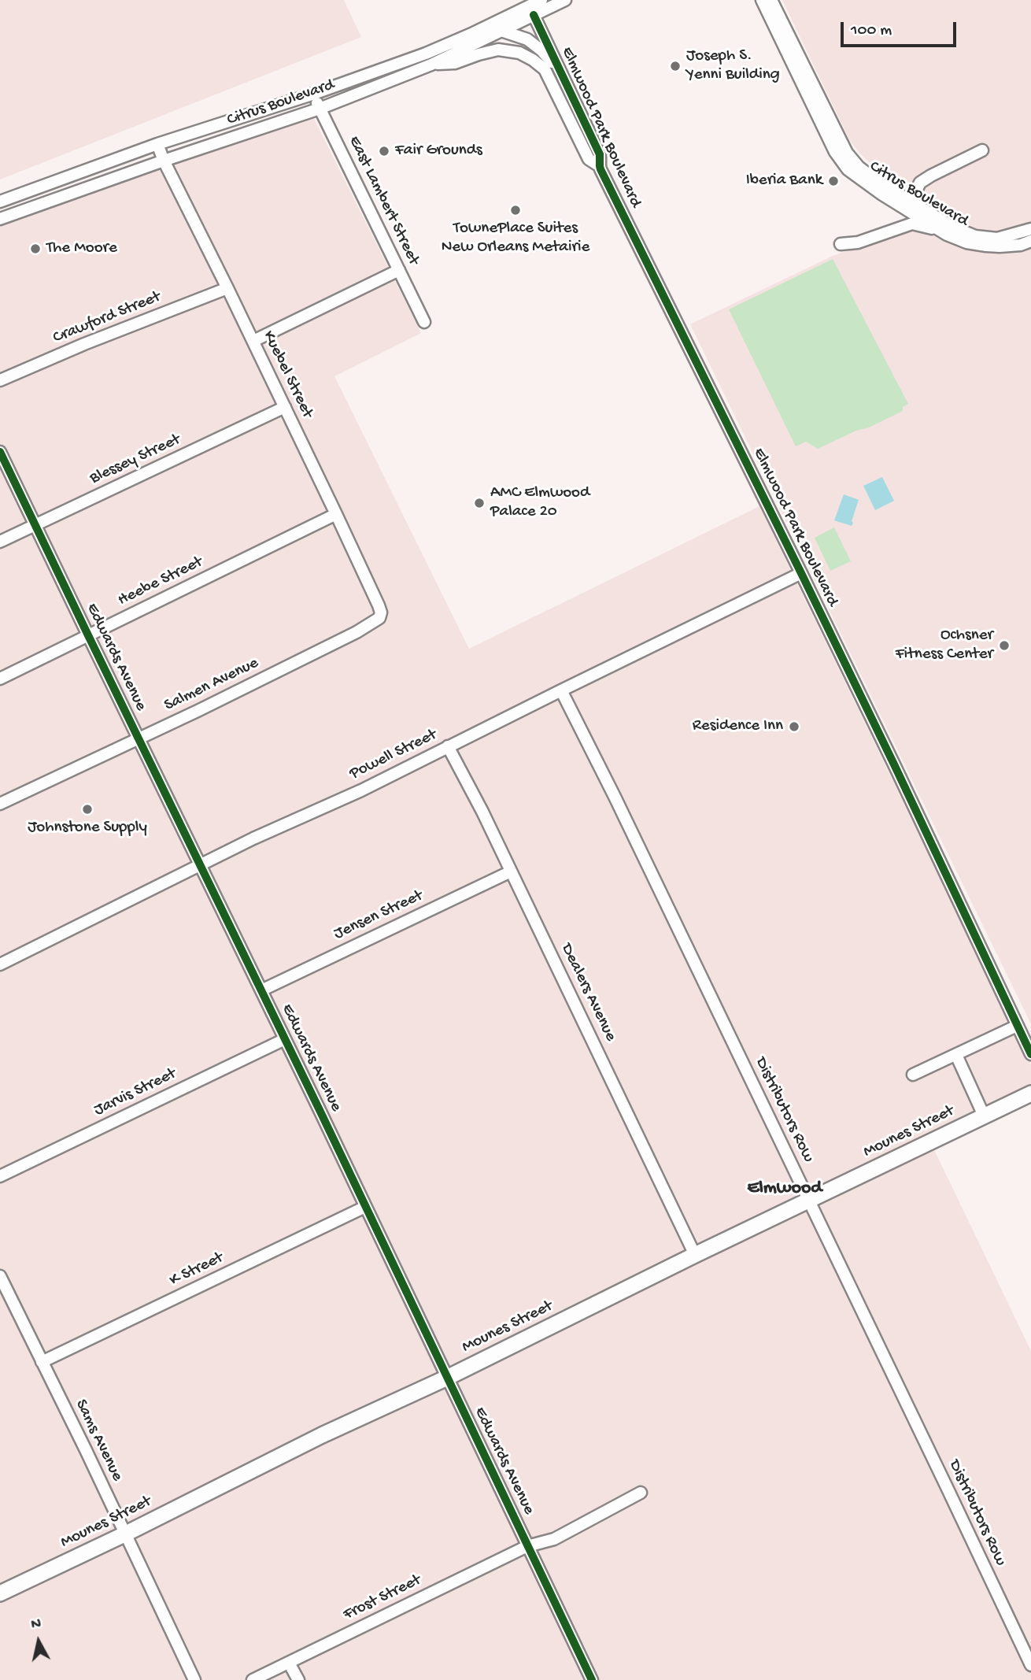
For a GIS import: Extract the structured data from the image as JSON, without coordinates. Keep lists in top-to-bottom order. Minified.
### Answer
{"streets":{"main road":["Mounes Street"],"street":["Citrus Boulevard","Elmwood Park Boulevard","East Lambert Street","Crawford Street","Kuebel Street","Blessey Street","Heebe Street","Edwards Avenue","Salmen Avenue","Powell Street","Jensen Street","Dealers Avenue","Jarvis Street","Distributors Row","K Street","Sams Avenue","Frost Street"]},"crossings":[["Citrus Boulevard","Elmwood Park Boulevard"],["Citrus Boulevard","East Lambert Street"],["Citrus Boulevard","Kuebel Street"],["Elmwood Park Boulevard","Powell Street"],["Crawford Street","Kuebel Street"],["Kuebel Street","Blessey Street"],["Kuebel Street","Heebe Street"],["Kuebel Street","Salmen Avenue"],["Blessey Street","Edwards Avenue"],["Heebe Street","Edwards Avenue"],["Edwards Avenue","Salmen Avenue"],["Edwards Avenue","Powell Street"],["Edwards Avenue","Jensen Street"],["Edwards Avenue","Jarvis Street"],["Edwards Avenue","Mounes Street"],["Edwards Avenue","K Street"],["Edwards Avenue","Frost Street"],["Powell Street","Dealers Avenue"],["Powell Street","Distributors Row"],["Jensen Street","Dealers Avenue"],["Dealers Avenue","Mounes Street"],["Distributors Row","Mounes Street"],["Mounes Street","Sams Avenue"],["K Street","Sams Avenue"]],"districts":["Elmwood"],"places":["Joseph S. Yenni Building","Fair Grounds","Iberia Bank","TownePlace Suites New Orleans Metairie","The Moore","AMC Elmwood Palace 20","Ochsner Fitness Center","Residence Inn","Johnstone Supply"],"scale_bar":"100 m","north":"top"}
